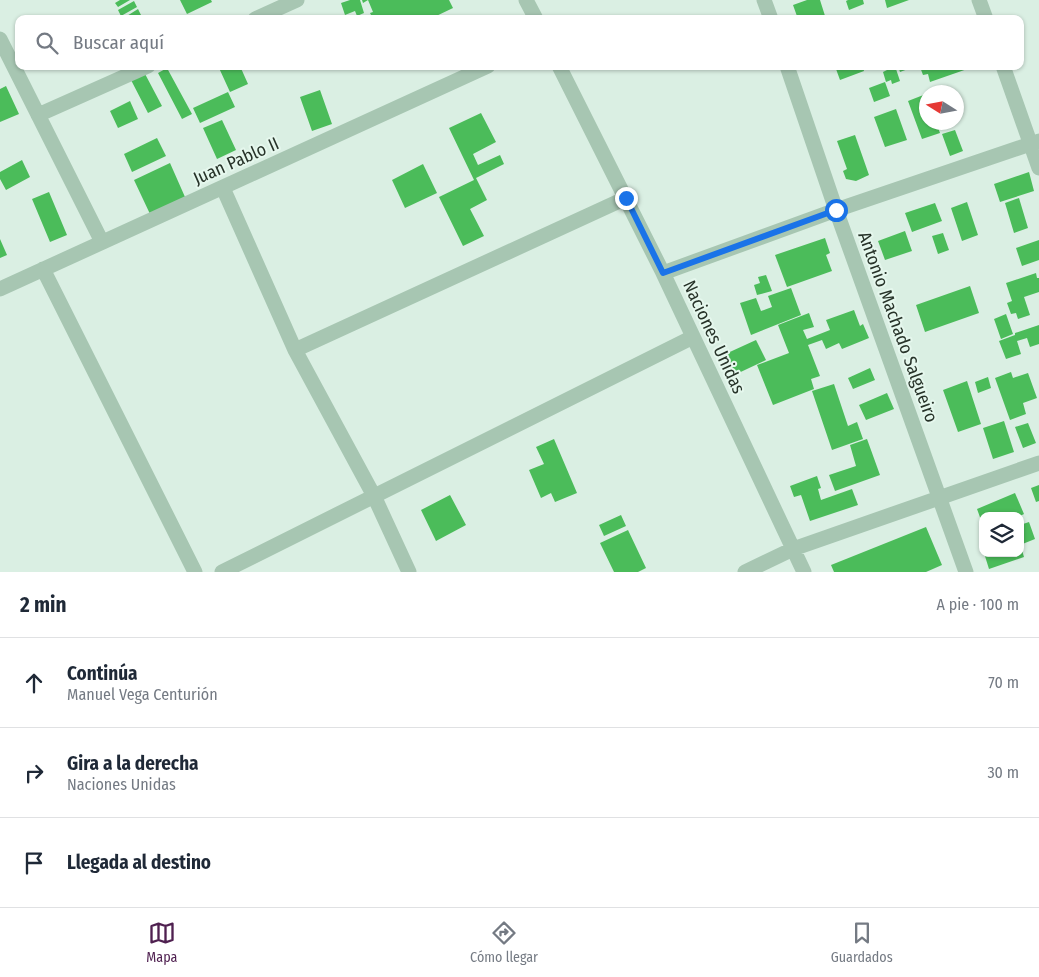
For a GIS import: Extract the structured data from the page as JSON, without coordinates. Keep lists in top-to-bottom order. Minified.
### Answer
{"streets":{"street":["Juan Pablo II","Antonio Machado Salgueiro","Naciones Unidas"]},"north":"left","page":{"search":"Buscar aquí","heading":["2 min","A pie · 100 m"],"list":[["Continúa","Manuel Vega Centurión","70 m"],["Gira a la derecha","Naciones Unidas","30 m"],"Llegada al destino"],"nav":["Mapa","Cómo llegar","Guardados"]}}
